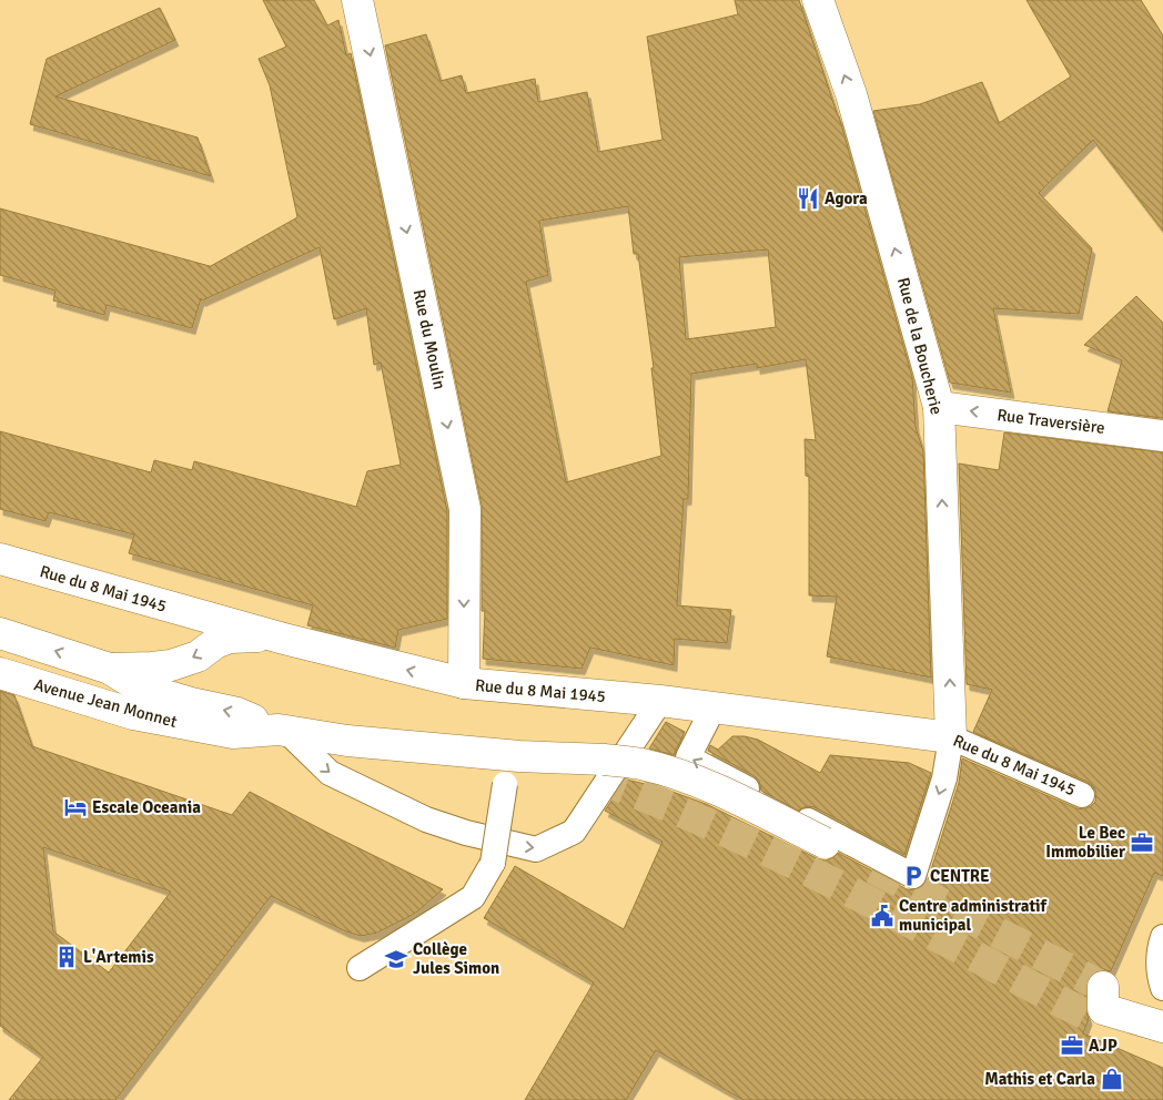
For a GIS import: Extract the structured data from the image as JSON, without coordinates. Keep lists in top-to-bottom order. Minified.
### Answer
{"streets":{"street":["Rue du Moulin","Rue de la Boucherie","Rue Traversière","Rue du 8 Mai 1945","Avenue Jean Monnet"]},"crossings":[["Rue du Moulin","Rue du 8 Mai 1945"],["Rue de la Boucherie","Rue Traversière"],["Rue de la Boucherie","Rue du 8 Mai 1945"]],"one_way":["Rue du Moulin","Rue de la Boucherie","Rue Traversière"],"places":{"restaurant":["Agora"],"hotel":["Escale Oceania"],"office":["Le Bec Immobilier","AJP"],"parking":["CENTRE"],"public building":["Centre administratif municipal"],"building":["L'Artemis"],"school or university":["Collège Jules Simon"],"shop":["Mathis et Carla"]}}
